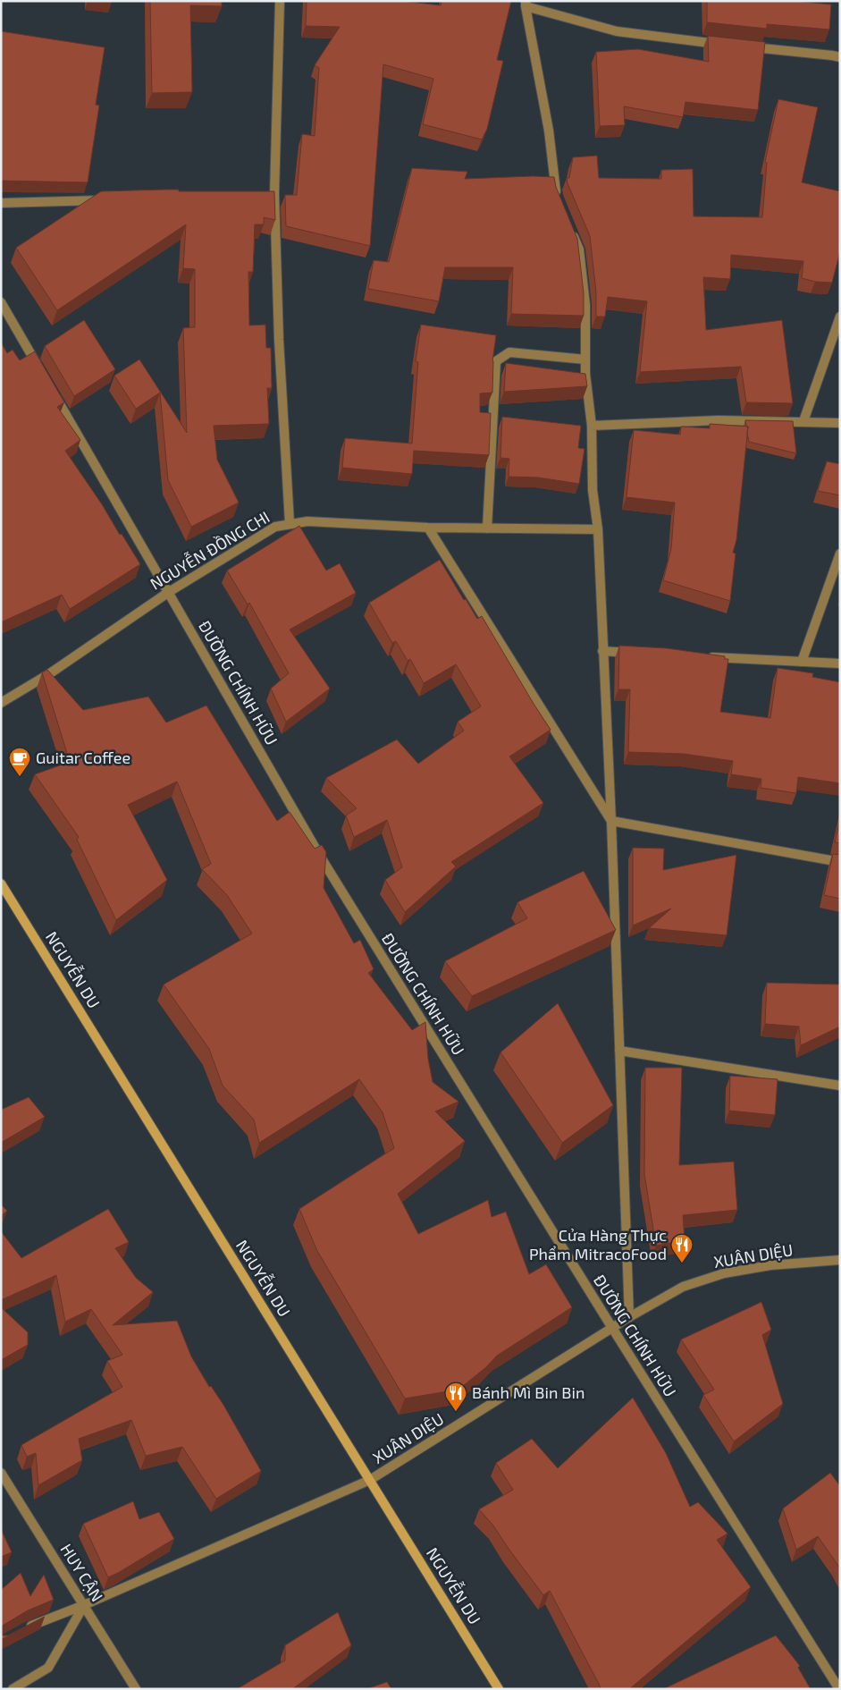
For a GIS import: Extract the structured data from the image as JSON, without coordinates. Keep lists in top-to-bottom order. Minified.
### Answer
{"streets":{"main road":["NGUYỄN DU"],"street":["NGUYỄN ĐỒNG CHI","ĐƯỜNG CHÍNH HỮU","XUÂN DIỆU","HUY CẬN"]},"crossings":[["NGUYỄN ĐỒNG CHI","ĐƯỜNG CHÍNH HỮU"],["ĐƯỜNG CHÍNH HỮU","XUÂN DIỆU"],["NGUYỄN DU","XUÂN DIỆU"],["XUÂN DIỆU","HUY CẬN"]],"places":{"cafe":["Guitar Coffee"],"restaurant":["Cửa Hàng Thực Phẩm MitracoFood","Bánh Mì Bin Bin"]}}
